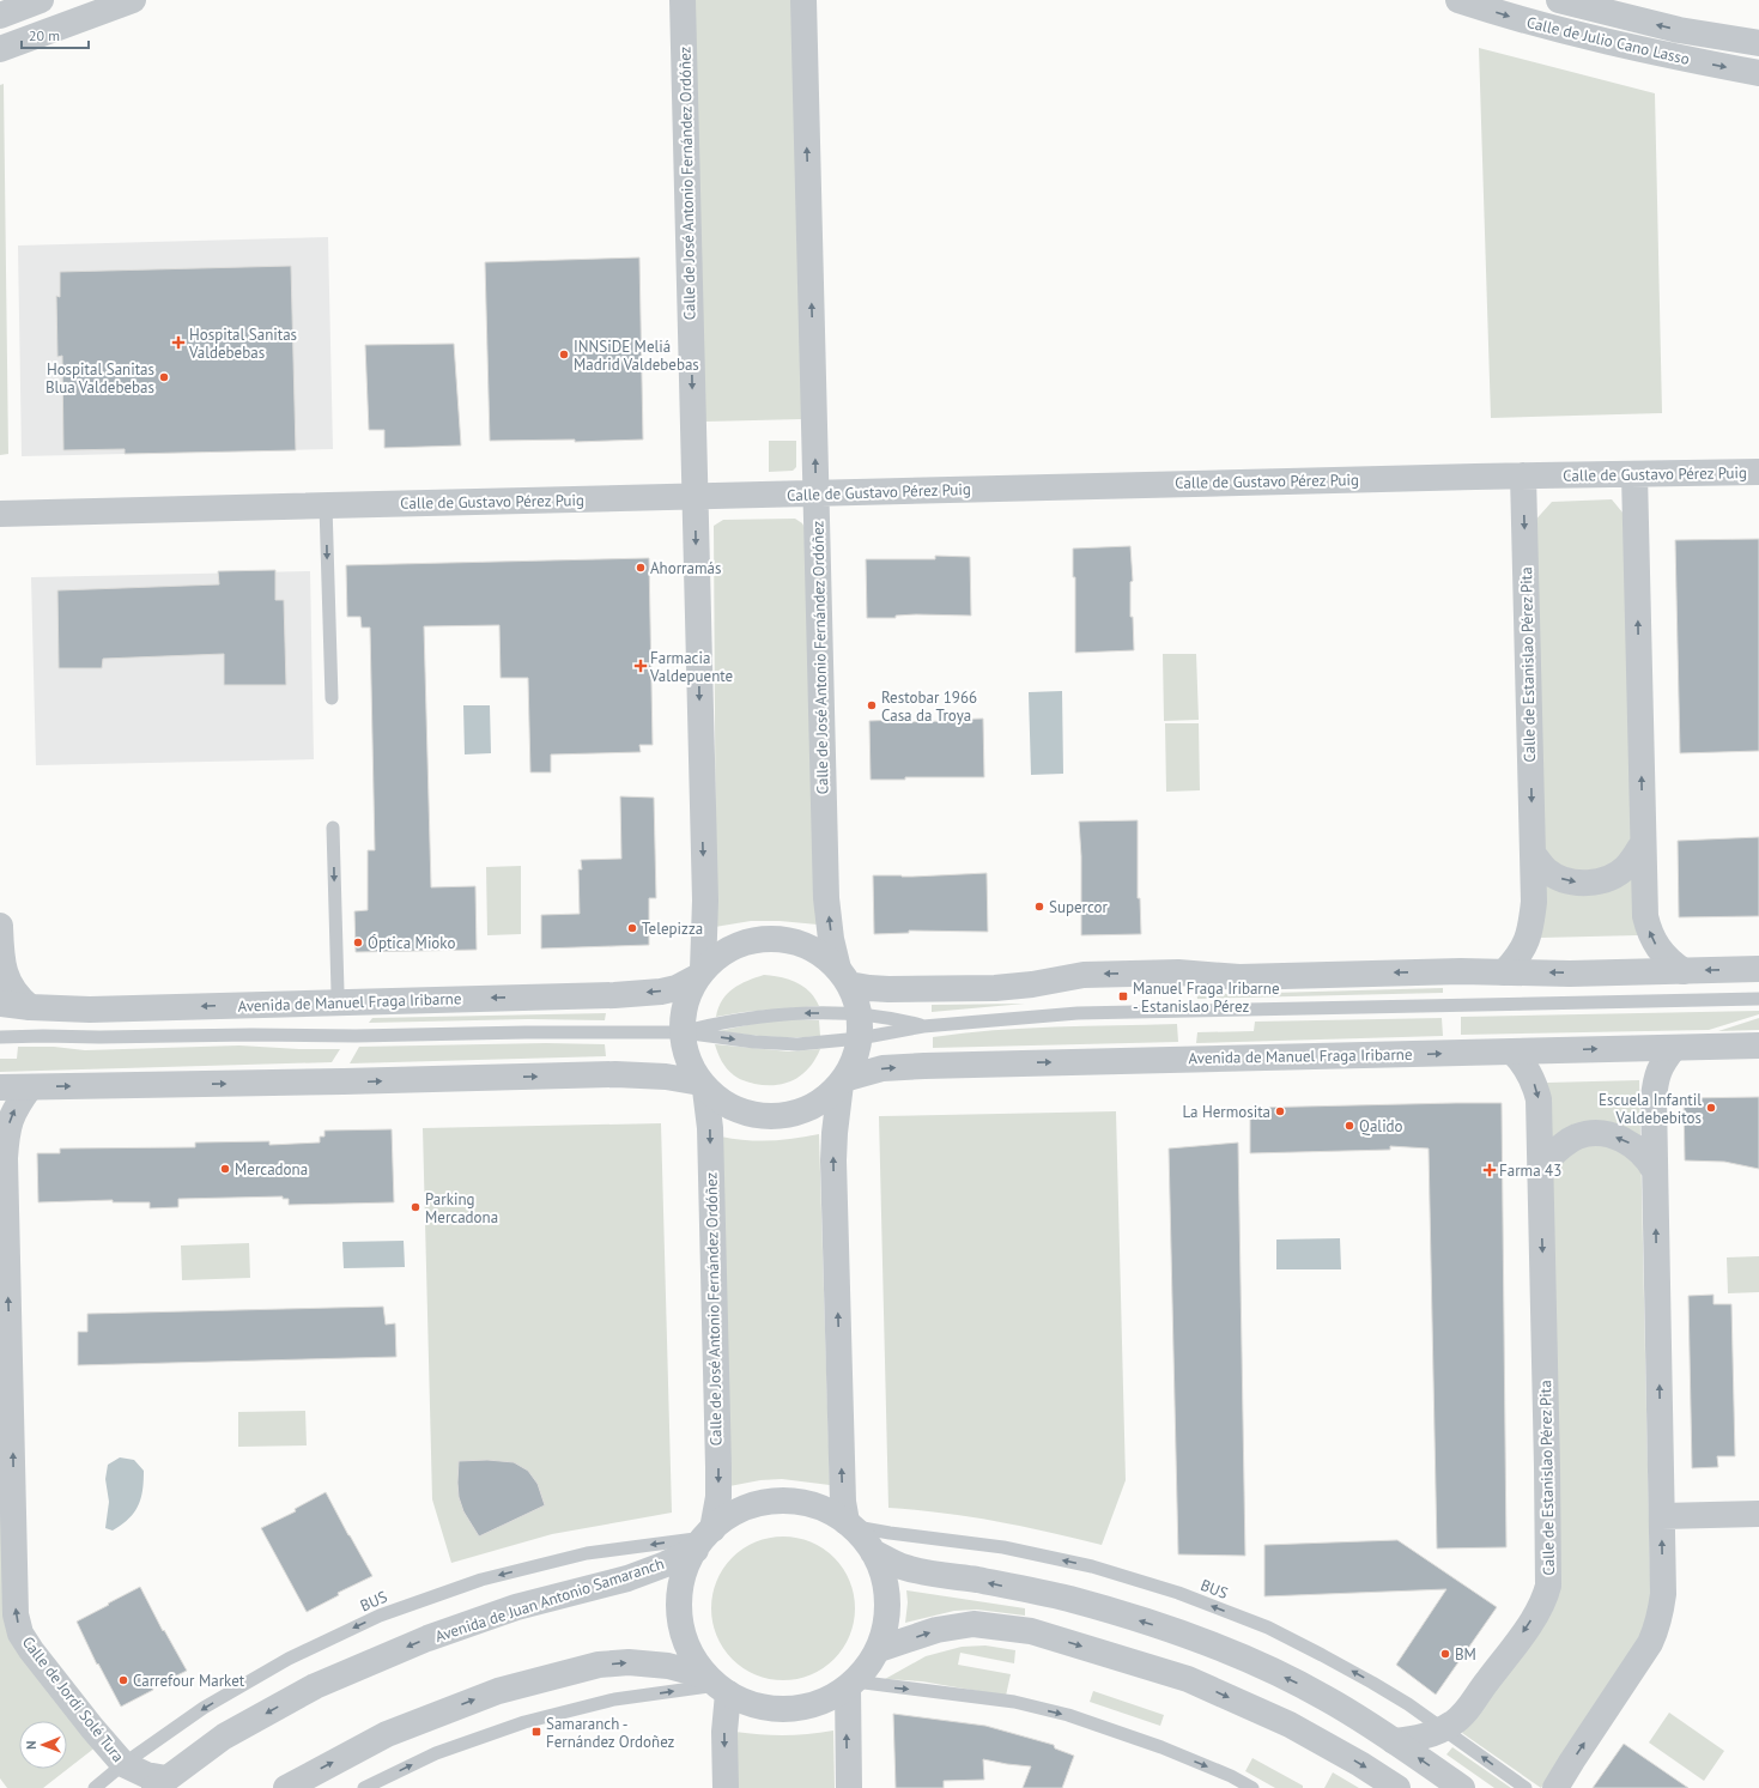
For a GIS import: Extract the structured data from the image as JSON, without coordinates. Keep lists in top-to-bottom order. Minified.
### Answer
{"streets":{"street":["Calle de Julio Cano Lasso","Calle de José Antonio Fernández Ordóñez","Calle de Gustavo Pérez Puig","Calle de Estanislao Pérez Pita","Avenida de Manuel Fraga Iribarne","Avenida de Juan Antonio Samaranch","Calle de Jordi Solé Tura"],"lane":["BUS"]},"crossings":[["Calle de José Antonio Fernández Ordóñez","Calle de Gustavo Pérez Puig"],["Calle de José Antonio Fernández Ordóñez","Avenida de Manuel Fraga Iribarne"],["Calle de José Antonio Fernández Ordóñez","BUS"],["Calle de José Antonio Fernández Ordóñez","Avenida de Juan Antonio Samaranch"],["Calle de Gustavo Pérez Puig","Calle de Estanislao Pérez Pita"],["Calle de Estanislao Pérez Pita","Avenida de Manuel Fraga Iribarne"],["Calle de Estanislao Pérez Pita","BUS"],["BUS","Avenida de Juan Antonio Samaranch"],["BUS","Calle de Jordi Solé Tura"],["Avenida de Juan Antonio Samaranch","Calle de Jordi Solé Tura"]],"one_way":["BUS","Calle de Jordi Solé Tura"],"places":{"health":["Hospital Sanitas Valdebebas","Farmacia Valdepuente","Farma 43"],"other":["INNSiDE Meliá Madrid Valdebebas","Hospital Sanitas Blua Valdebebas","Ahorramás","Restobar 1966 Casa da Troya","Supercor","Telepizza","Óptica Mioko","Escuela Infantil Valdebebitos","La Hermosita","Qalido","Mercadona","Parking Mercadona","BM","Carrefour Market"],"transit":["Manuel Fraga Iribarne - Estanislao Pérez","Samaranch - Fernández Ordoñez"]},"scale_bar":"20 m","north":"left"}
